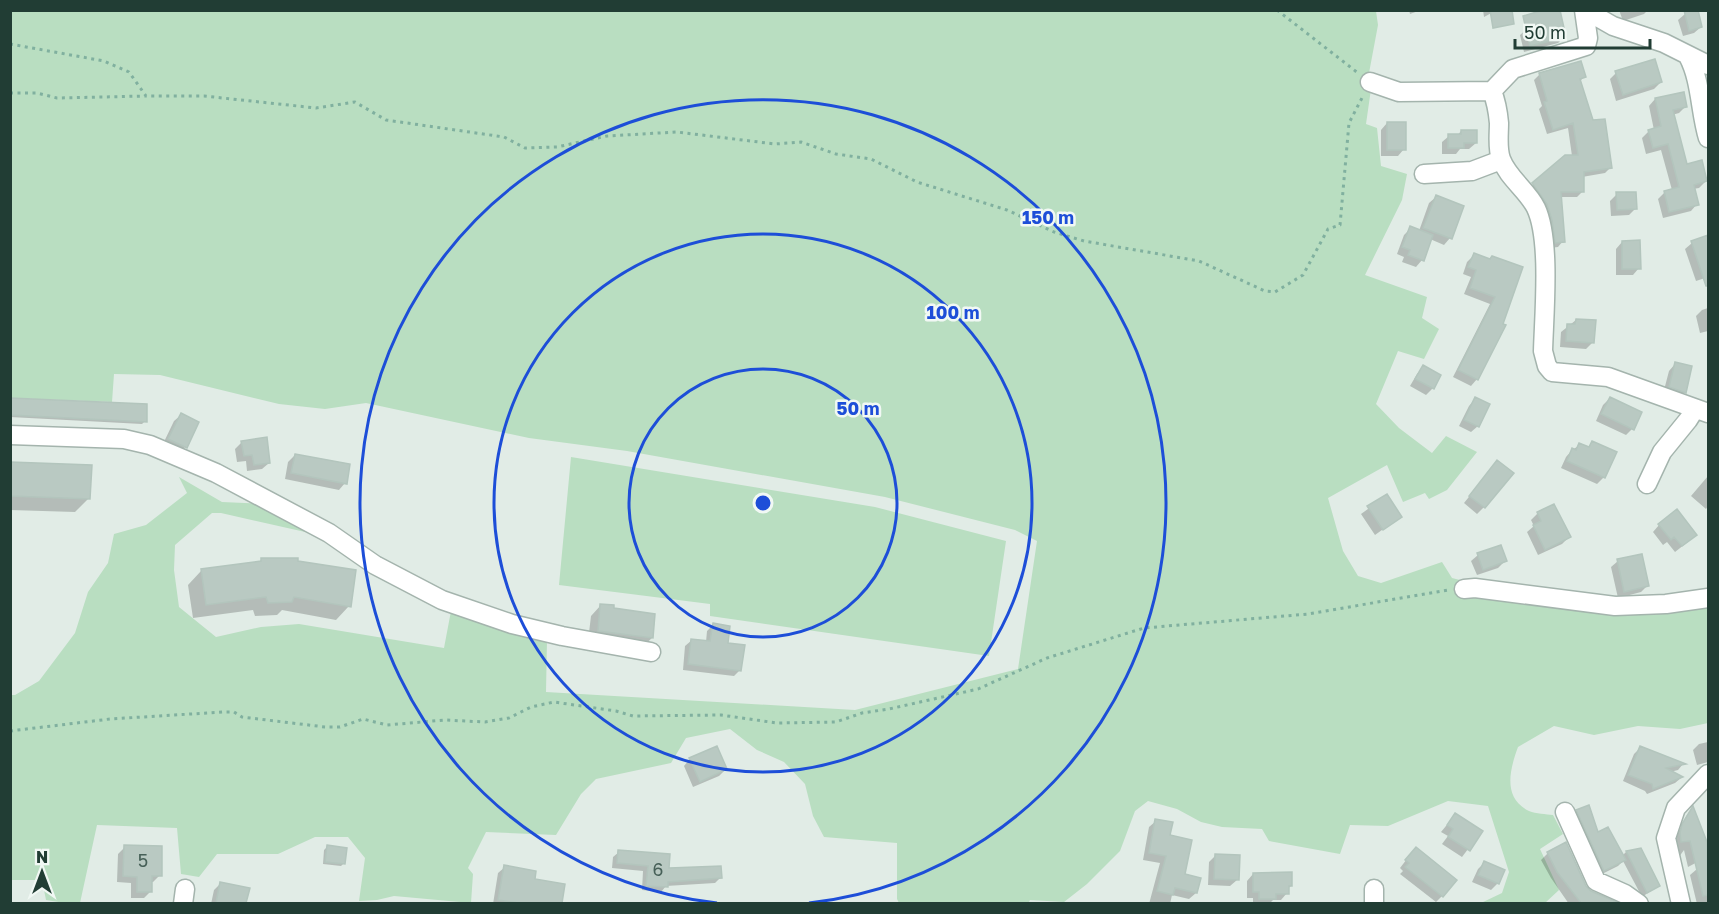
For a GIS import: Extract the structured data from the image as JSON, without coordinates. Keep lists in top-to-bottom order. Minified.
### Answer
{"house_numbers":["5","6"],"scale_bar":"50 m","north":"top","rings":["150 m","100 m","50 m"]}
